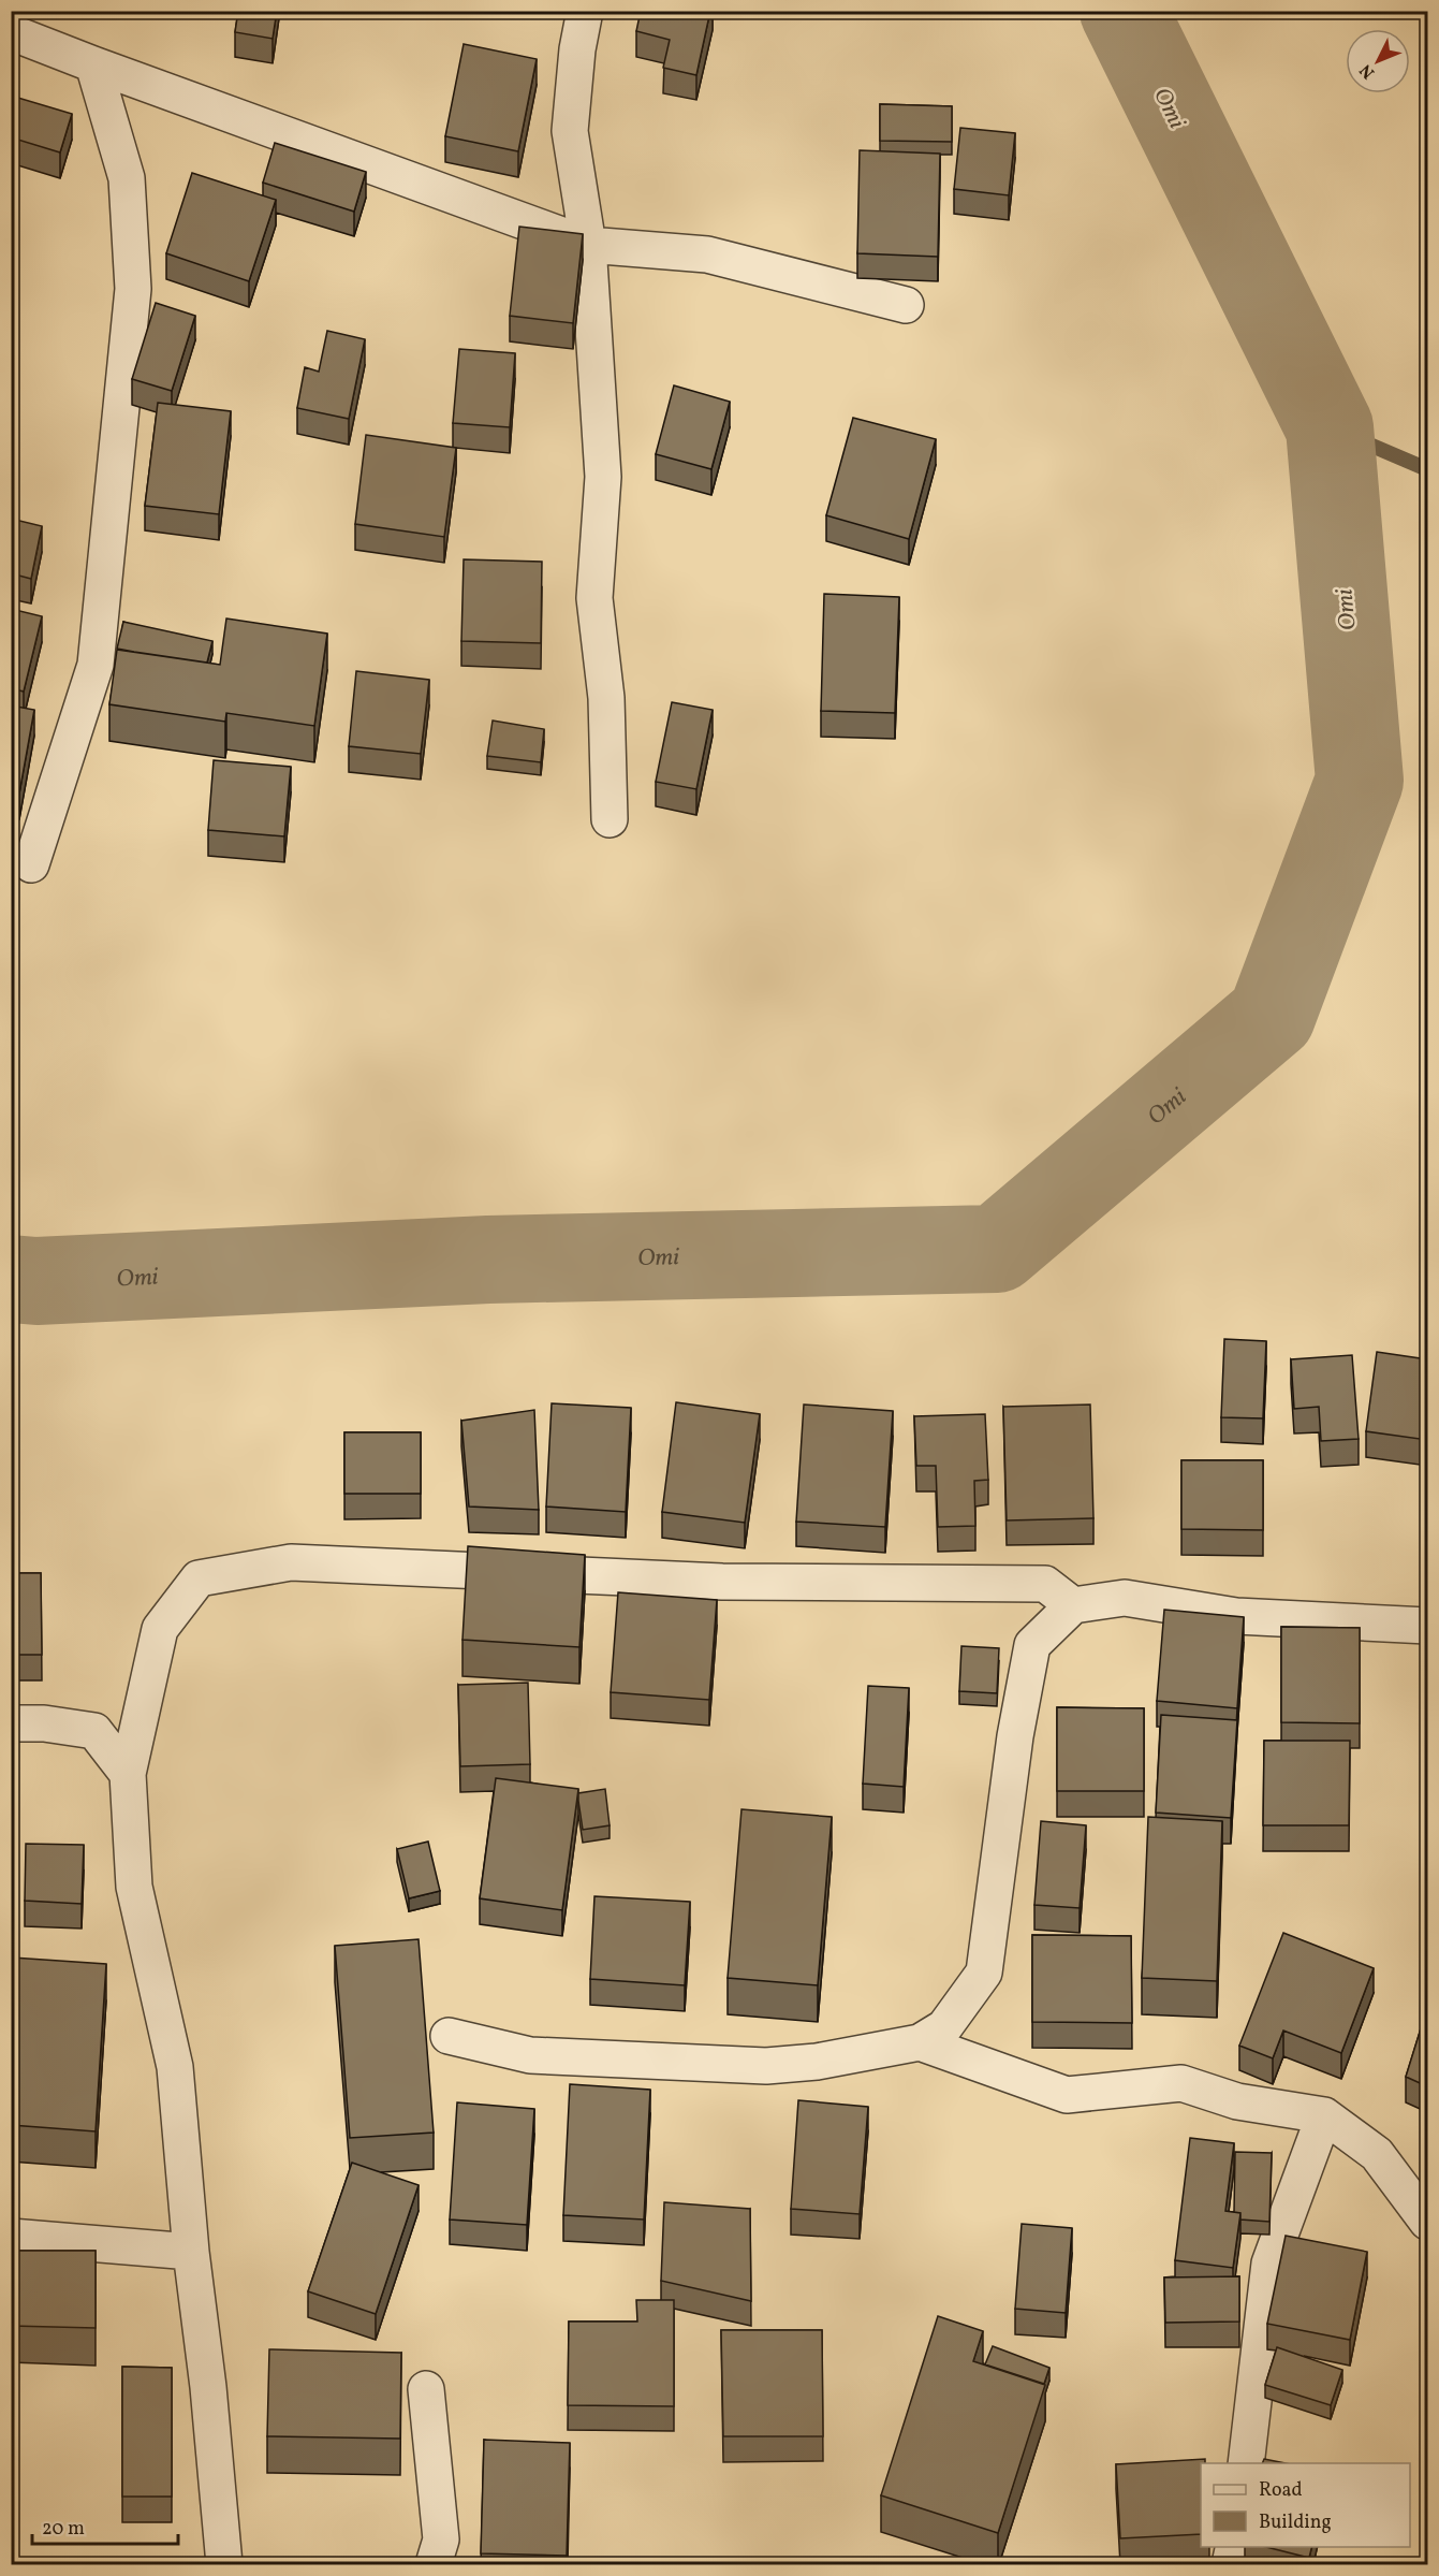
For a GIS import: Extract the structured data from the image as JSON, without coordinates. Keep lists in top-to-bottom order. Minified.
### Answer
{"water":["Omi"],"legend":["Road","Building"],"scale_bar":"20 m","north":"bottom left"}
